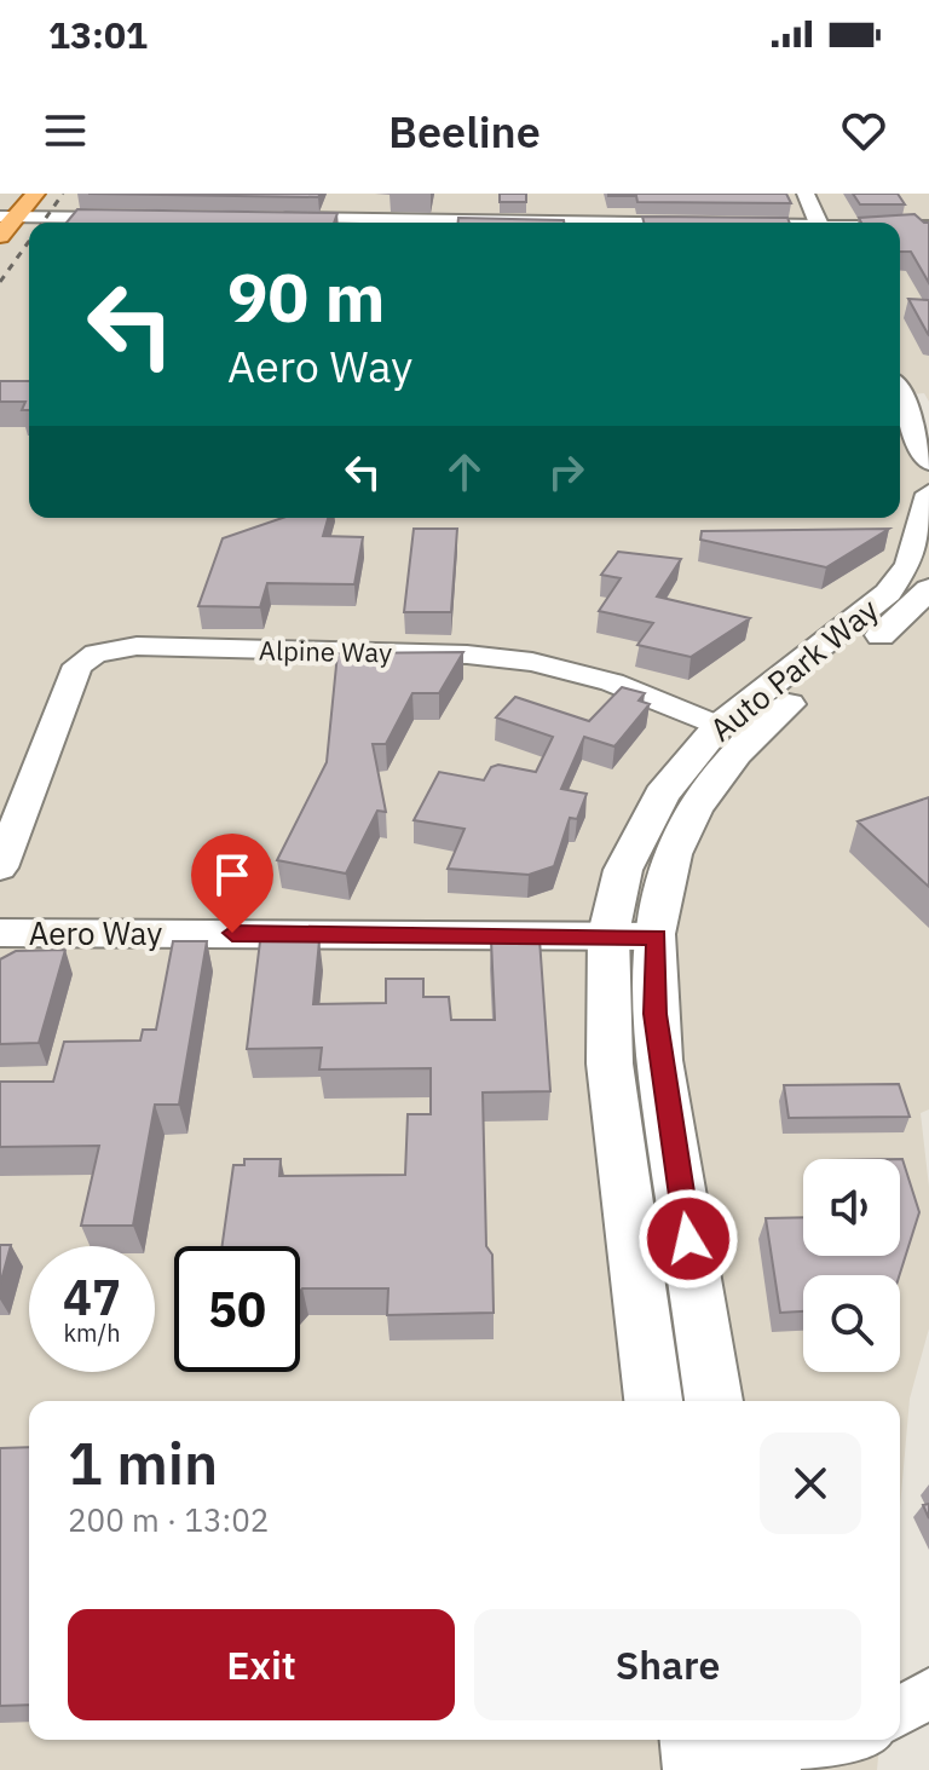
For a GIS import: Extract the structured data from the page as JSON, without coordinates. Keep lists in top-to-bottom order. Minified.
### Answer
{"streets":{"main road":["Auto Park Way"],"street":["Alpine Way","Aero Way"]},"crossings":[["Alpine Way","Auto Park Way"],["Auto Park Way","Aero Way"]],"page":{"status":"13:01","header":"Beeline","turn":["90 m","Aero Way"],"speed":"47 km/h","limit":"50","heading":["1 min","200 m · 13:02"],"buttons":["Exit","Share"]}}
